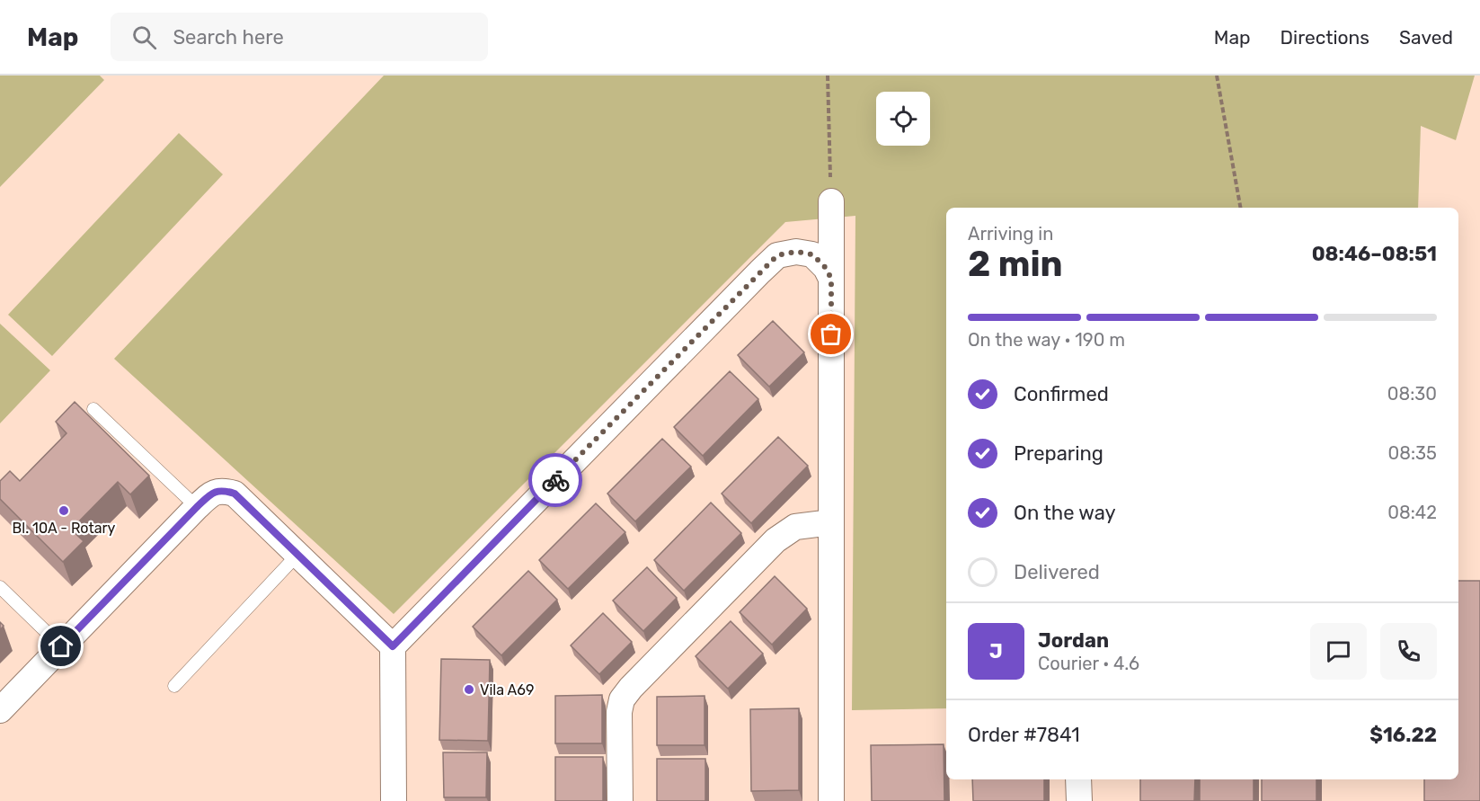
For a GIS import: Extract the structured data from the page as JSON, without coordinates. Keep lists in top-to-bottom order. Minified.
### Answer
{"places":["Bl. 10A - Rotary","Vila A69"],"page":{"header":"Map","search":"Search here","nav":["Map","Directions","Saved"],"heading":["2 min","Arriving in","08:46–08:51"],"panel":["Jordan","Courier · 4.6","Order #7841","$16.22"],"bar":"On the way · 190 m","list":[["Confirmed","08:30"],["Preparing","08:35"],["On the way","08:42"],"Delivered"],"round":"J"}}
